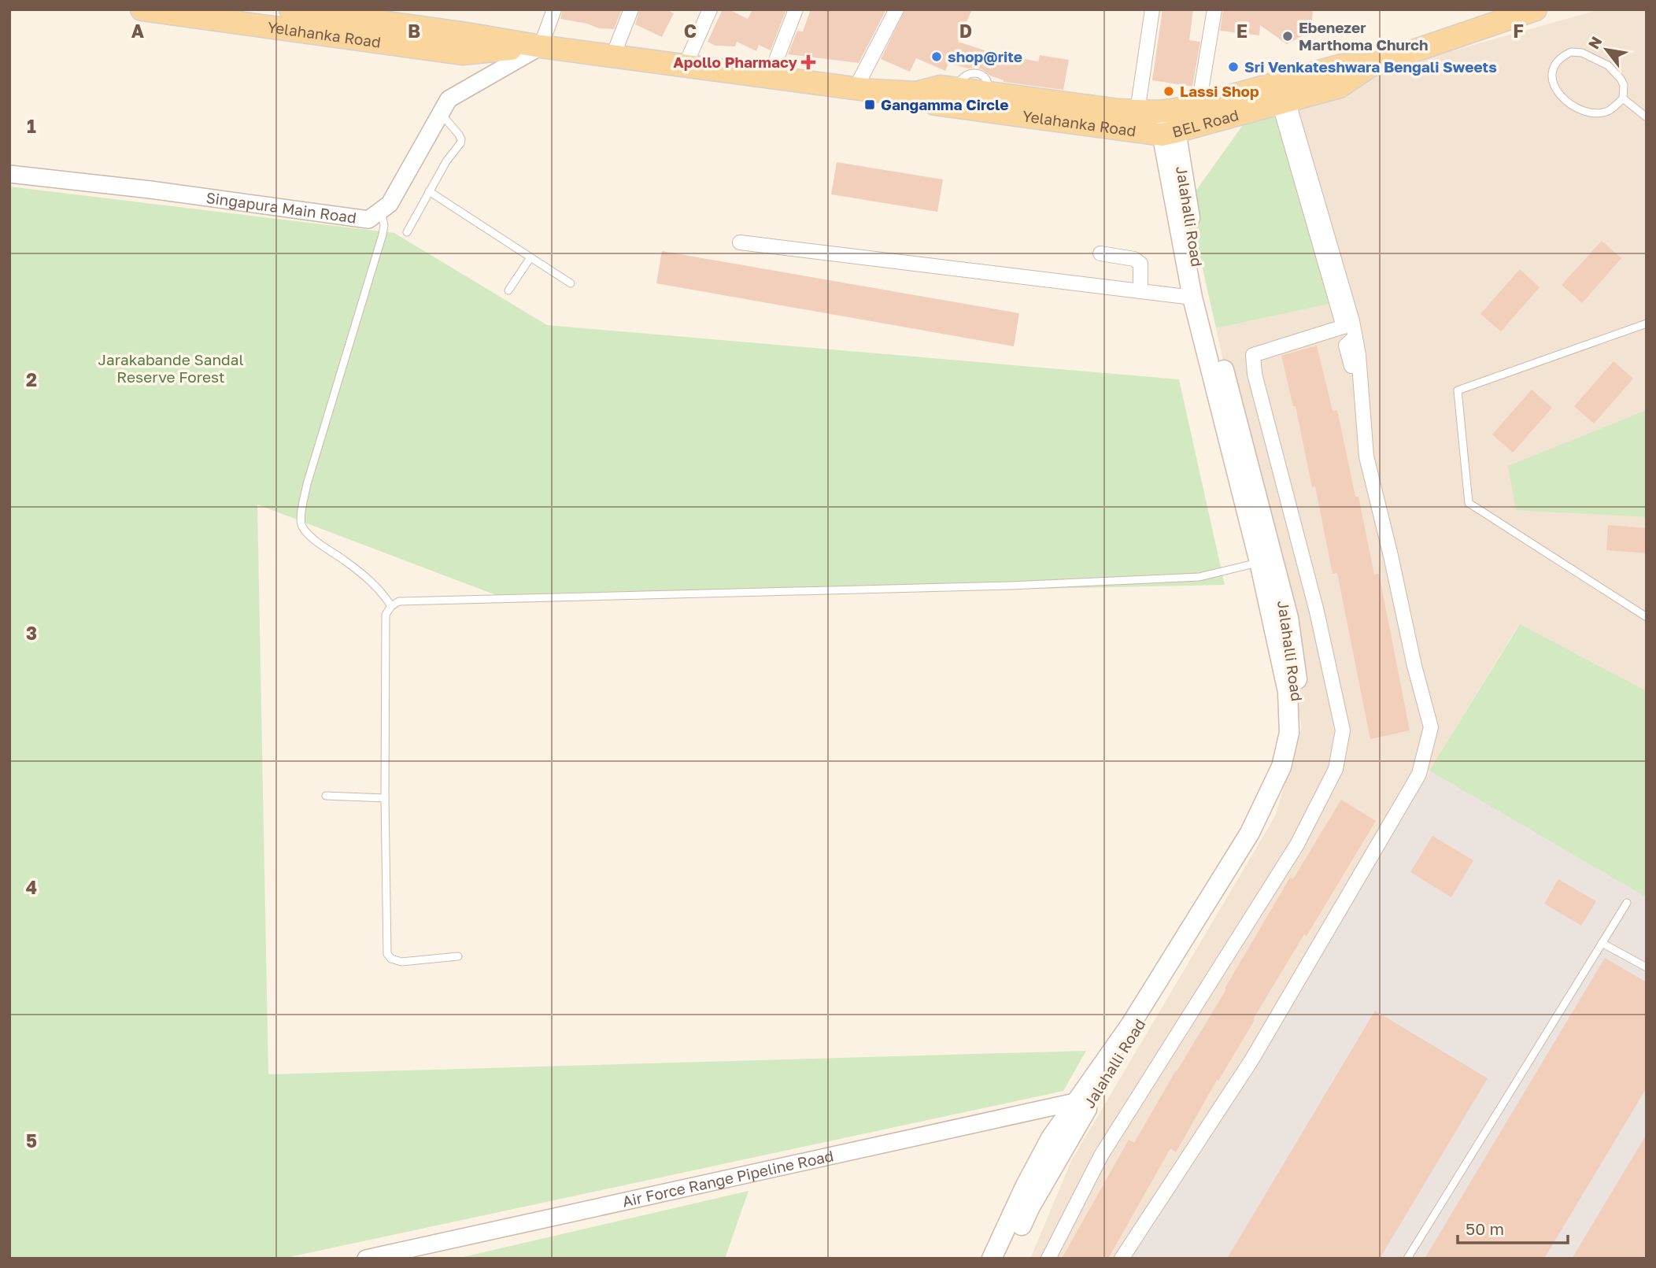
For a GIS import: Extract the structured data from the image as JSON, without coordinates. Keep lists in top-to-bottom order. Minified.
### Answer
{"streets":{"main road":["Yelahanka Road","BEL Road","Jalahalli Road"],"street":["Singapura Main Road","Air Force Range Pipeline Road"]},"crossings":[["Yelahanka Road","BEL Road"],["Yelahanka Road","Jalahalli Road"],["BEL Road","Jalahalli Road"],["Jalahalli Road","Air Force Range Pipeline Road"]],"parks":["Jarakabande Sandal Reserve Forest"],"places":{"other":["Ebenezer Marthoma Church","shop@rite","Sri Venkateshwara Bengali Sweets","Lassi Shop"],"health":["Apollo Pharmacy"],"transit":["Gangamma Circle"]},"scale_bar":"50 m","north":"top left","grid":{"columns":["A","B","C","D","E","F"],"rows":["1","2","3","4","5"]}}
